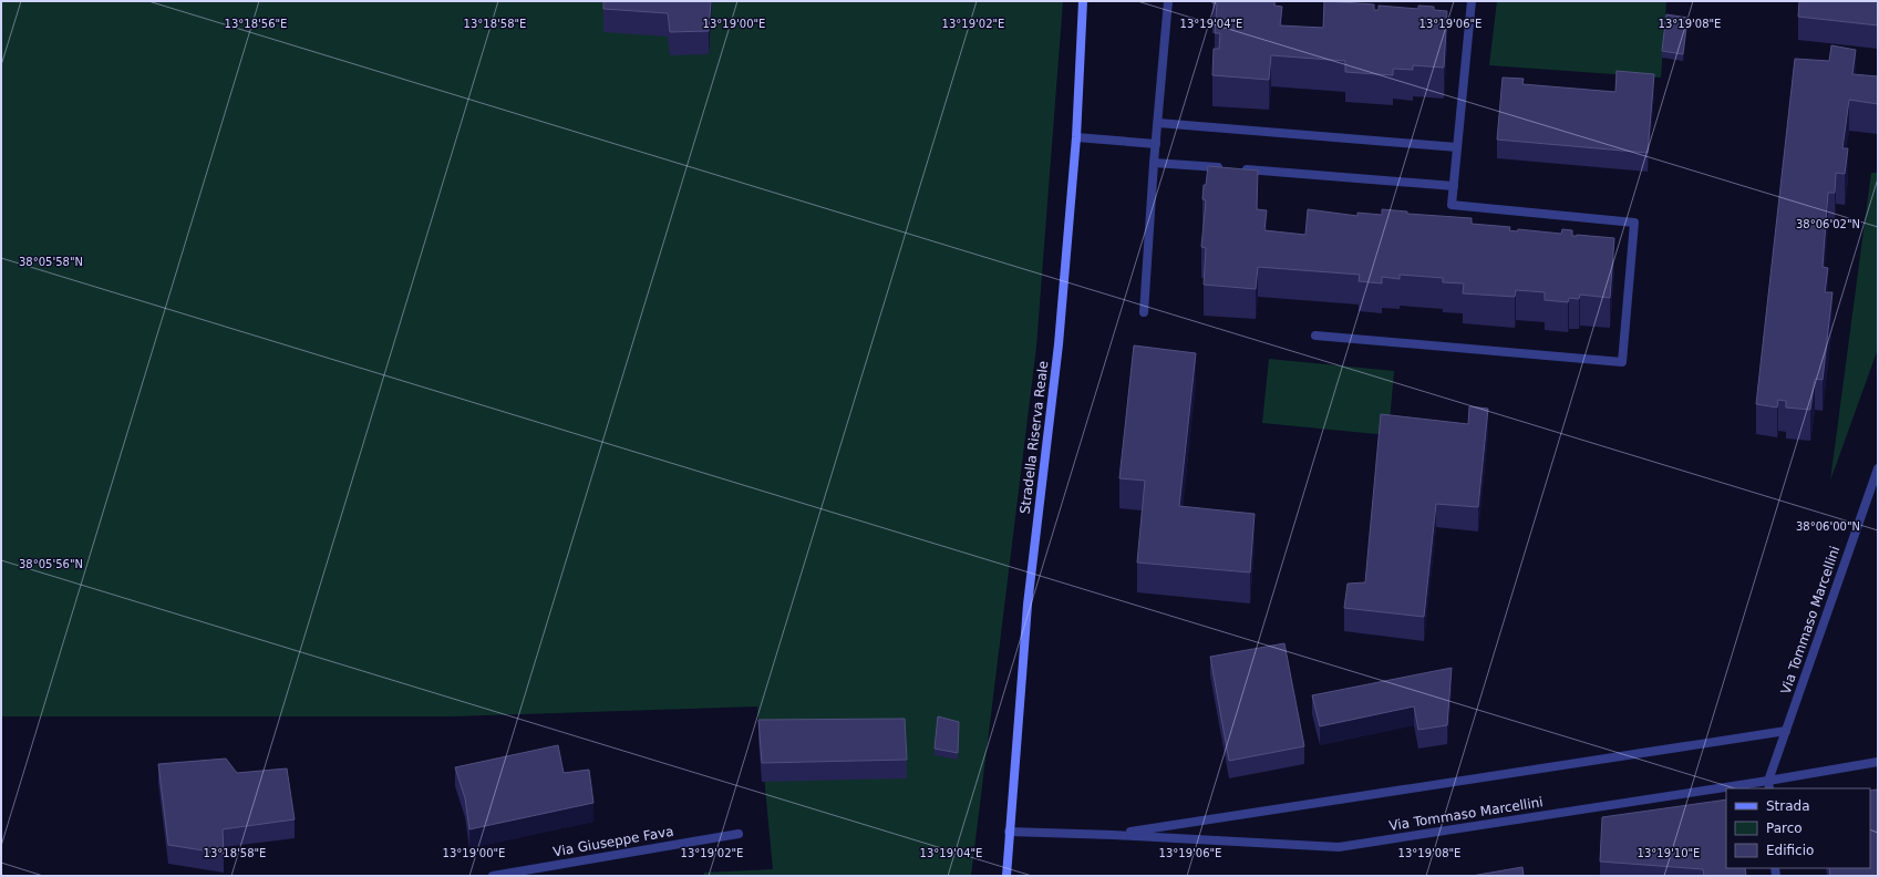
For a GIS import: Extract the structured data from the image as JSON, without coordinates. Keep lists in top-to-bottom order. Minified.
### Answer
{"streets":{"street":["Stradella Riserva Reale","Via Tommaso Marcellini","Via Giuseppe Fava"]},"crossings":[["Stradella Riserva Reale","Via Tommaso Marcellini"]],"legend":["Strada","Parco","Edificio"],"coordinates":["13°18'56\"E","13°18'58\"E","13°19'00\"E","13°19'02\"E","13°19'04\"E","13°19'06\"E","13°19'08\"E","38°06'02\"N","38°05'58\"N","38°06'00\"N","38°05'56\"N","13°19'10\"E"]}
